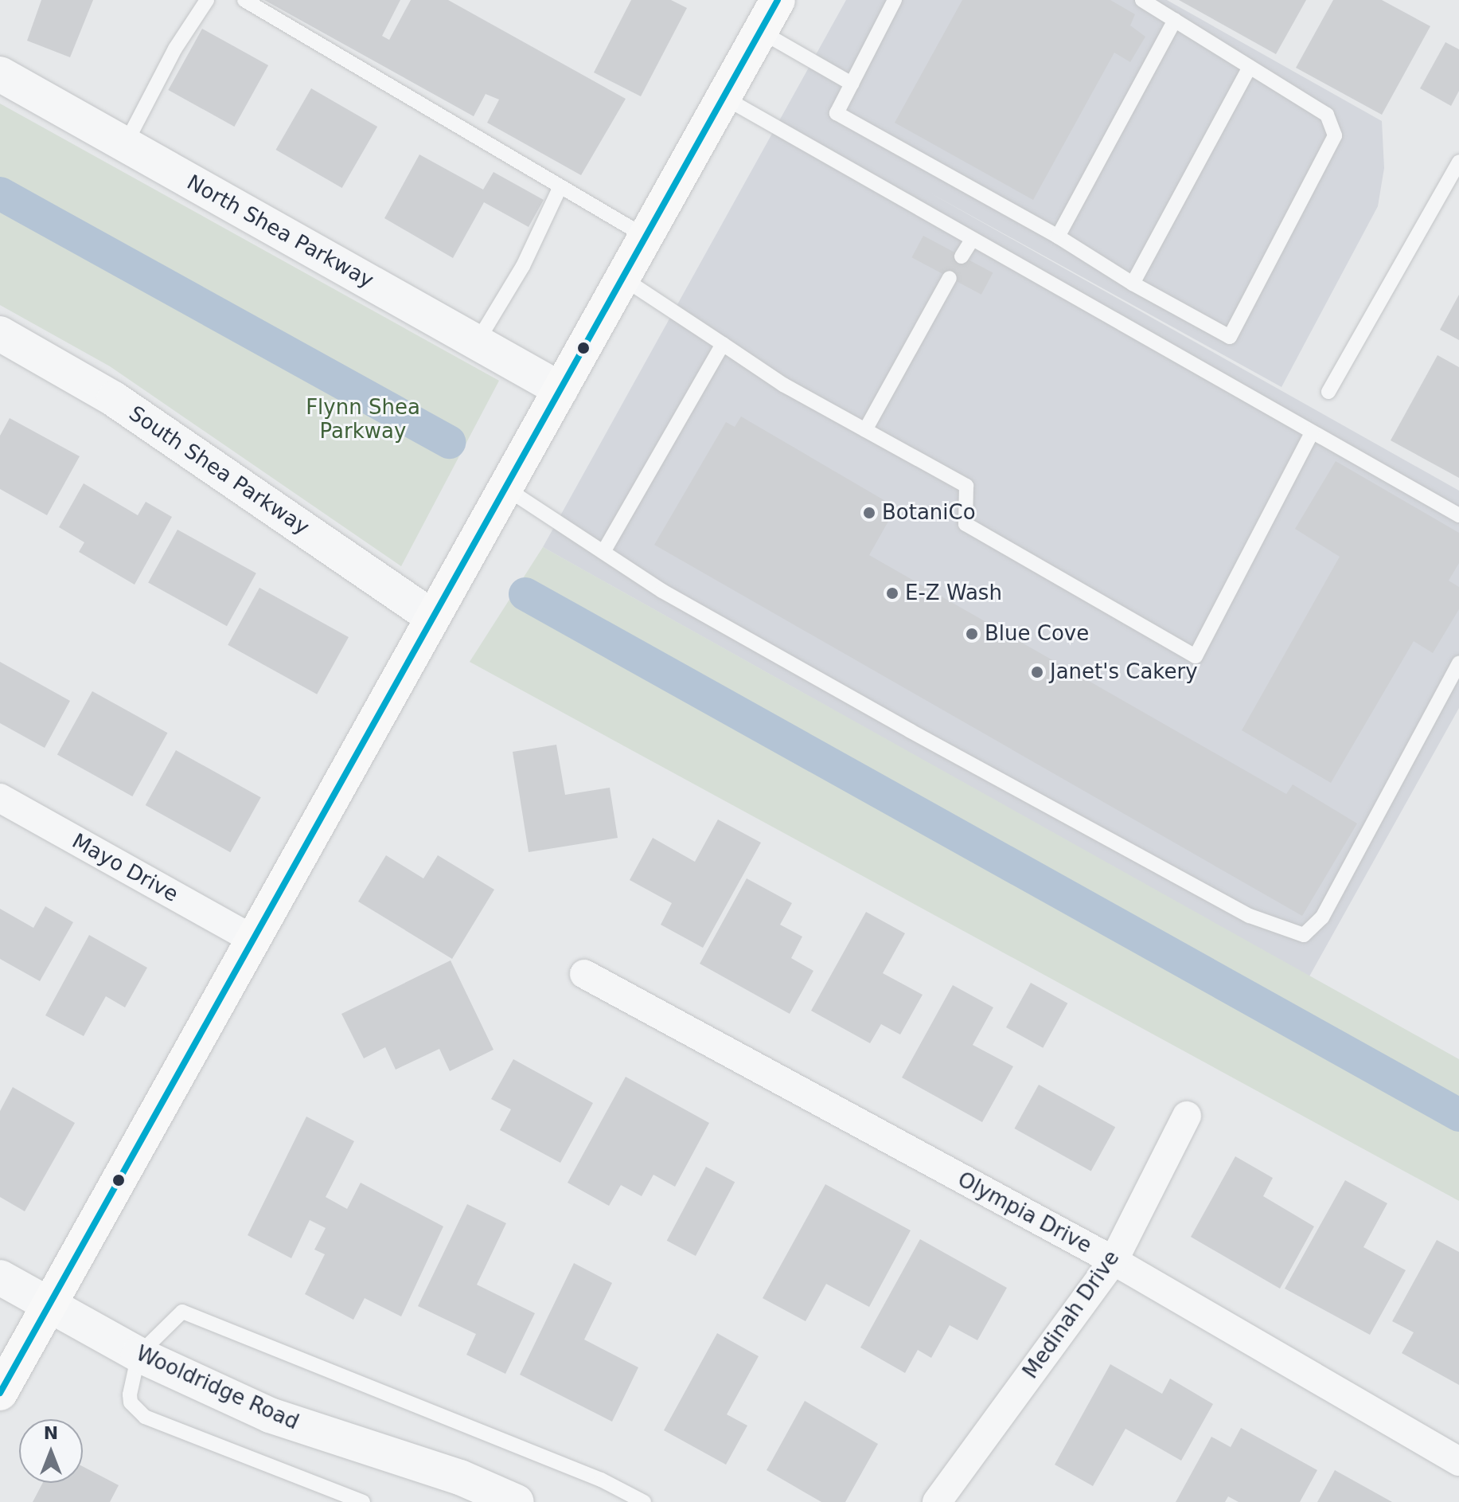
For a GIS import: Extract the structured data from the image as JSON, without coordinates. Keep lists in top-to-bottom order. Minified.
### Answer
{"streets":{"street":["North Shea Parkway","South Shea Parkway","Mayo Drive","Olympia Drive","Medinah Drive","Wooldridge Road"]},"crossings":[["Olympia Drive","Medinah Drive"]],"parks":["Flynn Shea Parkway"],"places":["BotaniCo","E-Z Wash","Blue Cove","Janet's Cakery"],"north":"top"}
